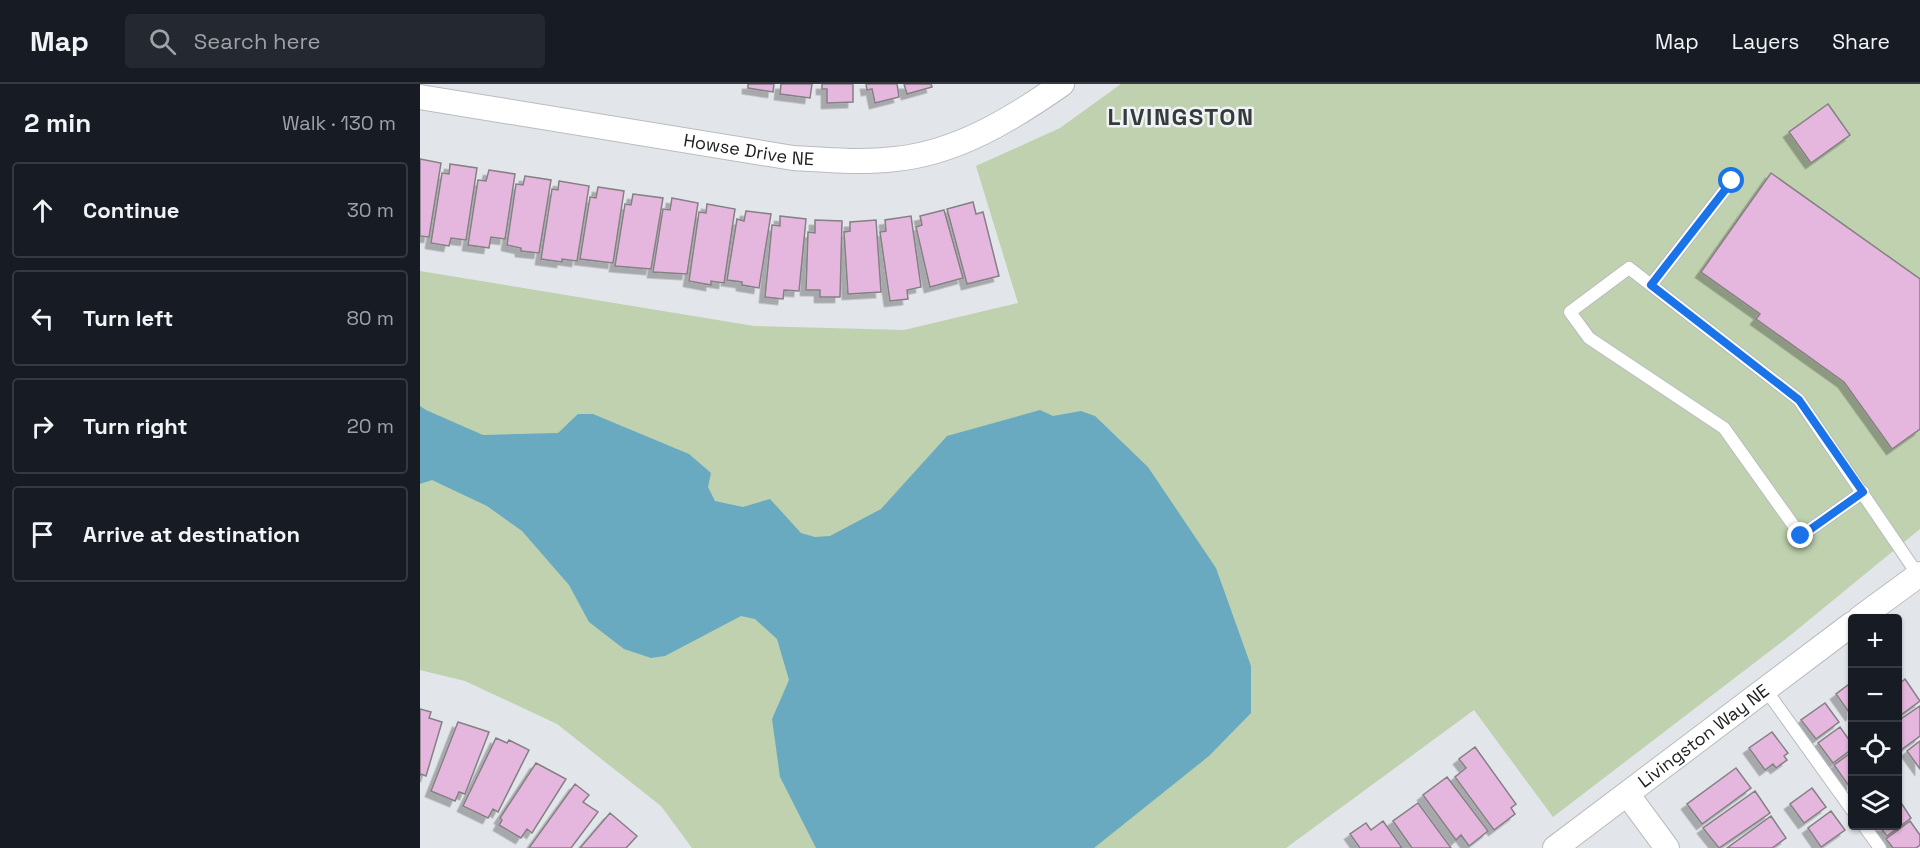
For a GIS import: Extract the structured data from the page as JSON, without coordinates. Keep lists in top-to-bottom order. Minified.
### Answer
{"streets":{"street":["Howse Drive NE","Livingston Way NE"]},"districts":["LIVINGSTON"],"page":{"header":"Map","search":"Search here","nav":["Map","Layers","Share"],"heading":["2 min","Walk · 130 m"],"list":[["Continue","30 m"],["Turn left","80 m"],["Turn right","20 m"],"Arrive at destination"],"map_buttons":["+","−"]}}
